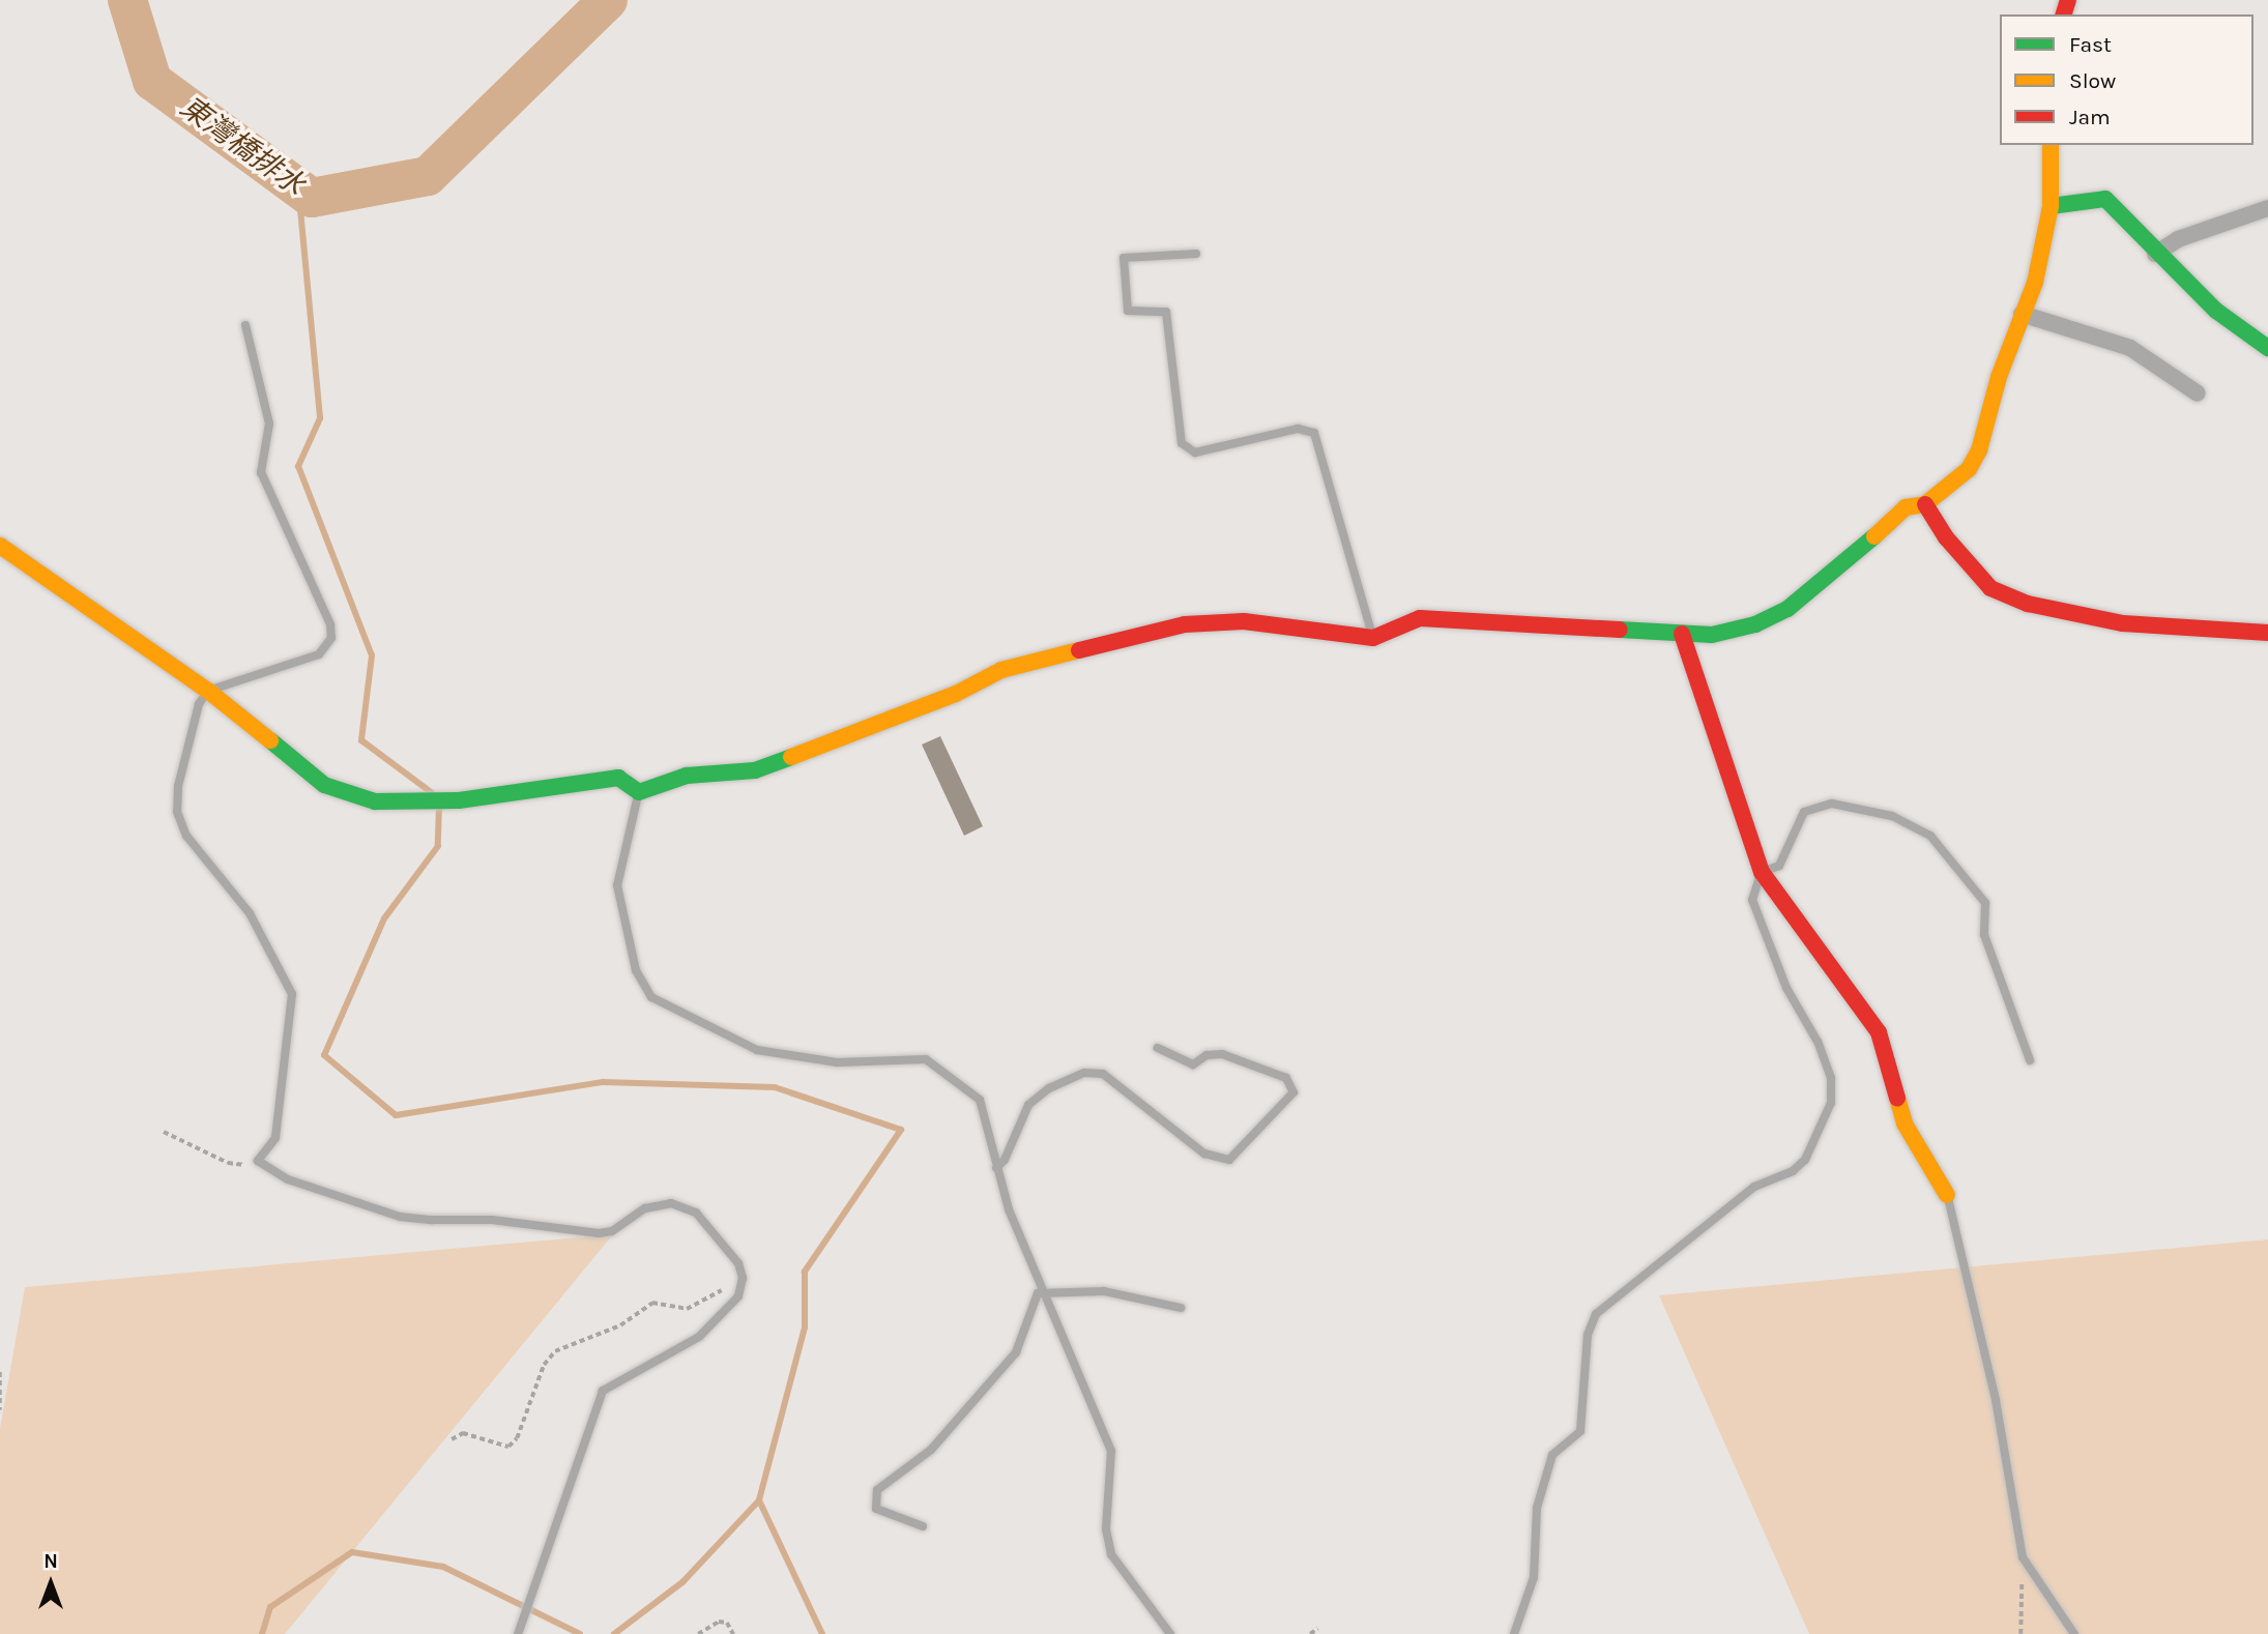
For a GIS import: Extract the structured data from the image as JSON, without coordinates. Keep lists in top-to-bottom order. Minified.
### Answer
{"water":["東灣橋排水"],"legend":["Fast","Slow","Jam"],"north":"top"}
